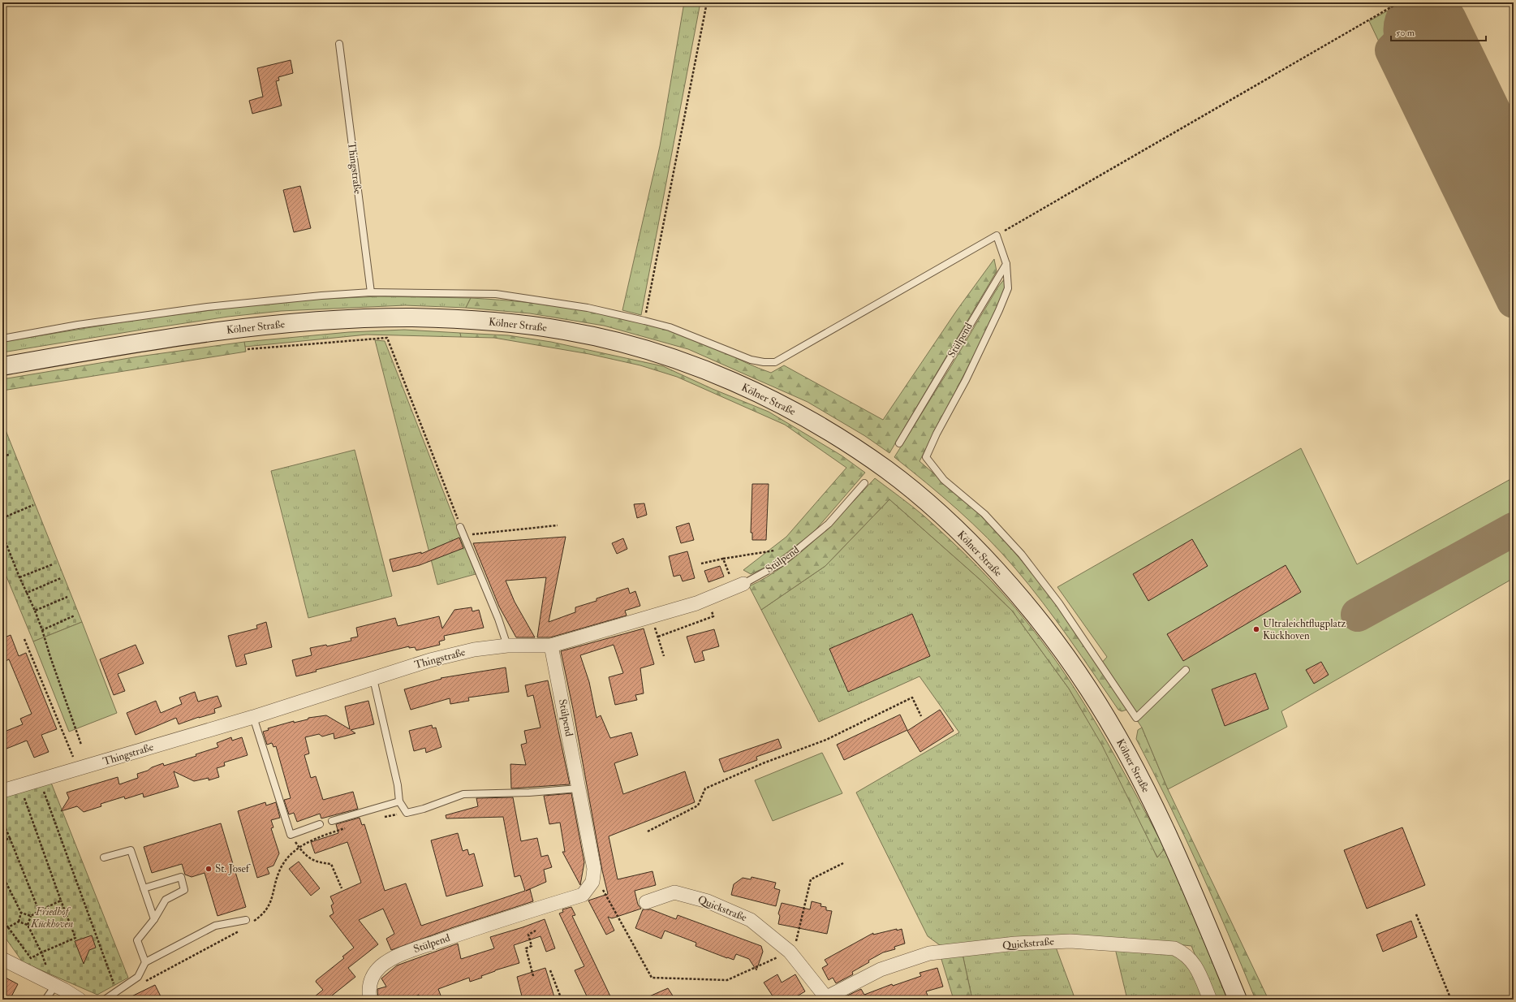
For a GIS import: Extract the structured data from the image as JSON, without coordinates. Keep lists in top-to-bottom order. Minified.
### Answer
{"streets":{"main road":["Kölner Straße"],"street":["Thingstraße","Stülpend","Quickstraße"]},"crossings":[["Thingstraße","Stülpend"]],"parks":["Friedhof Kückhoven"],"places":["Ultraleichtflugplatz Kückhoven","St. Josef"],"scale_bar":"50 m"}
